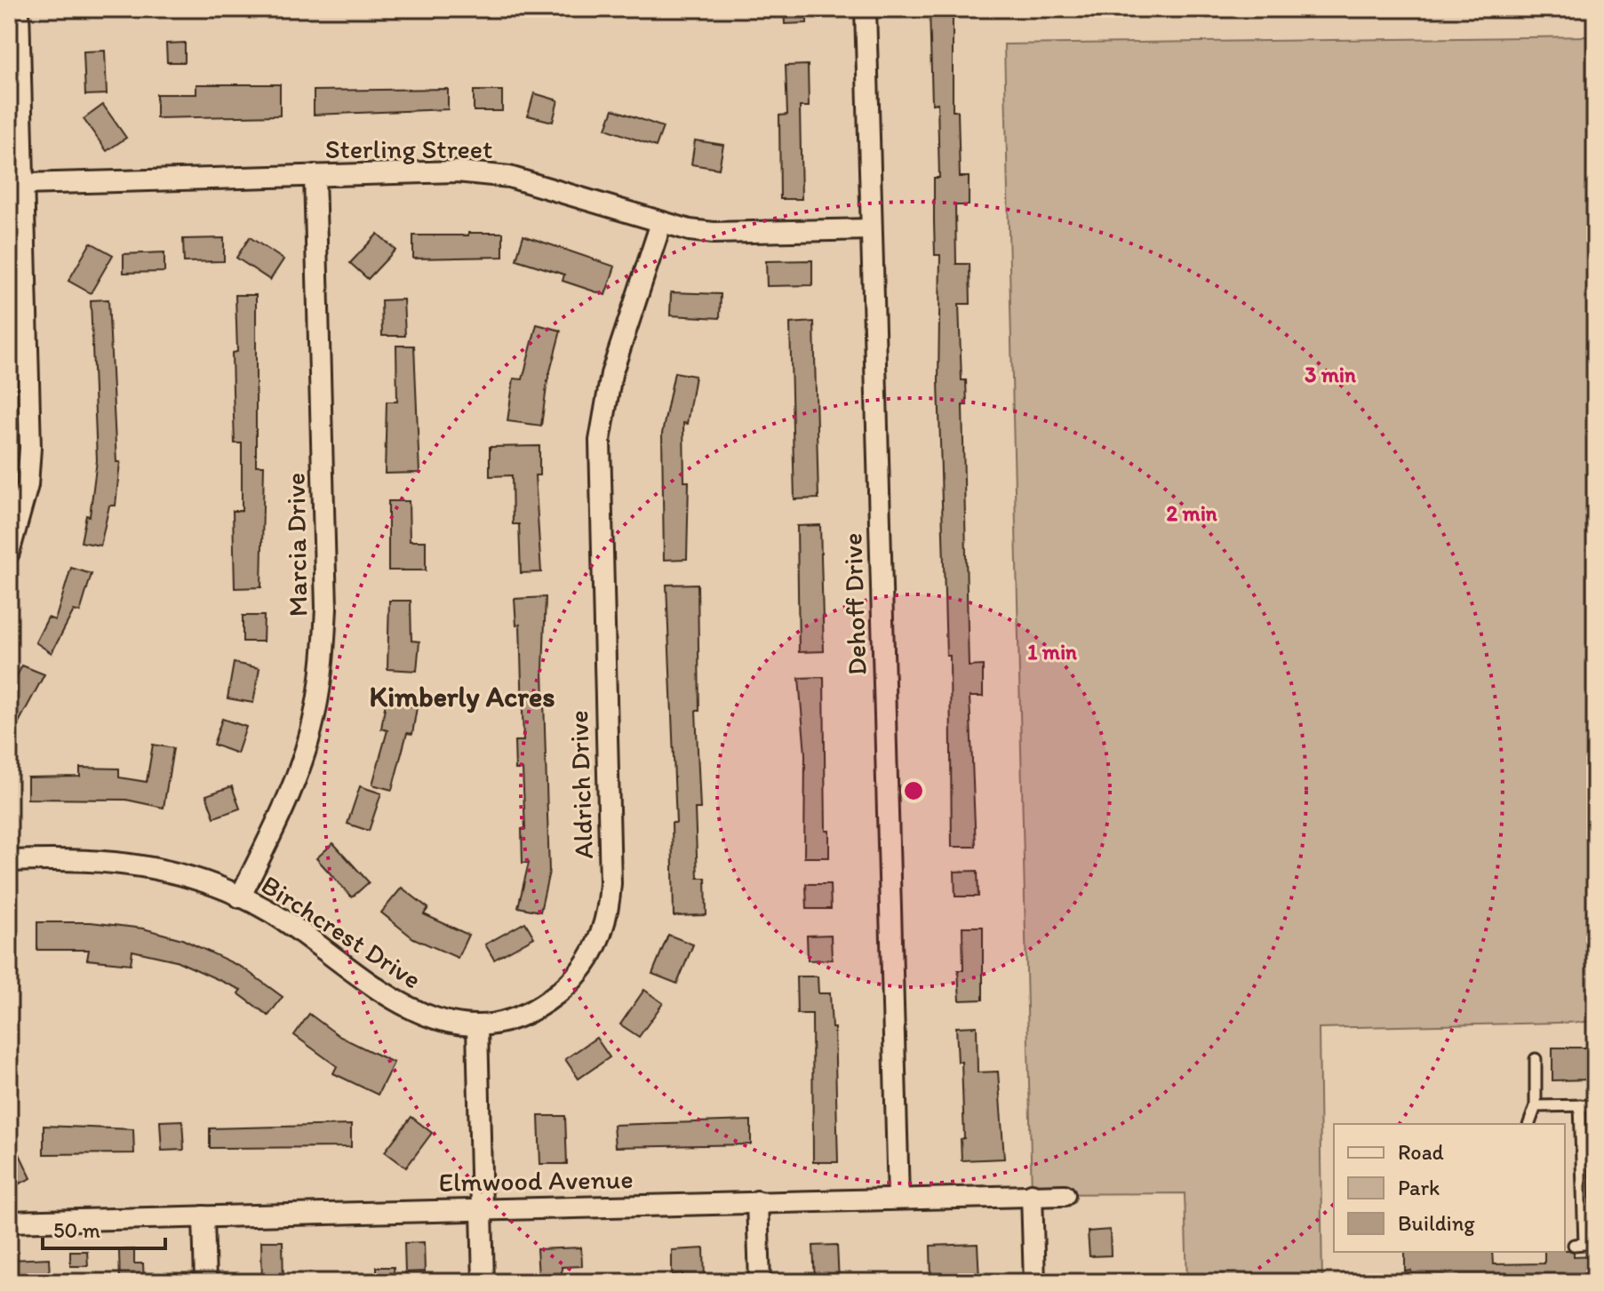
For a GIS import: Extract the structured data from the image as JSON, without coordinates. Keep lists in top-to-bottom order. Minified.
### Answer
{"streets":{"street":["Sterling Street","Marcia Drive","Dehoff Drive","Aldrich Drive","Birchcrest Drive","Elmwood Avenue"]},"crossings":[["Sterling Street","Marcia Drive"],["Sterling Street","Dehoff Drive"],["Sterling Street","Aldrich Drive"],["Marcia Drive","Birchcrest Drive"],["Dehoff Drive","Elmwood Avenue"],["Aldrich Drive","Birchcrest Drive"]],"districts":["Kimberly Acres"],"legend":["Road","Park","Building"],"scale_bar":"50 m","rings":["3 min","2 min","1 min"]}
